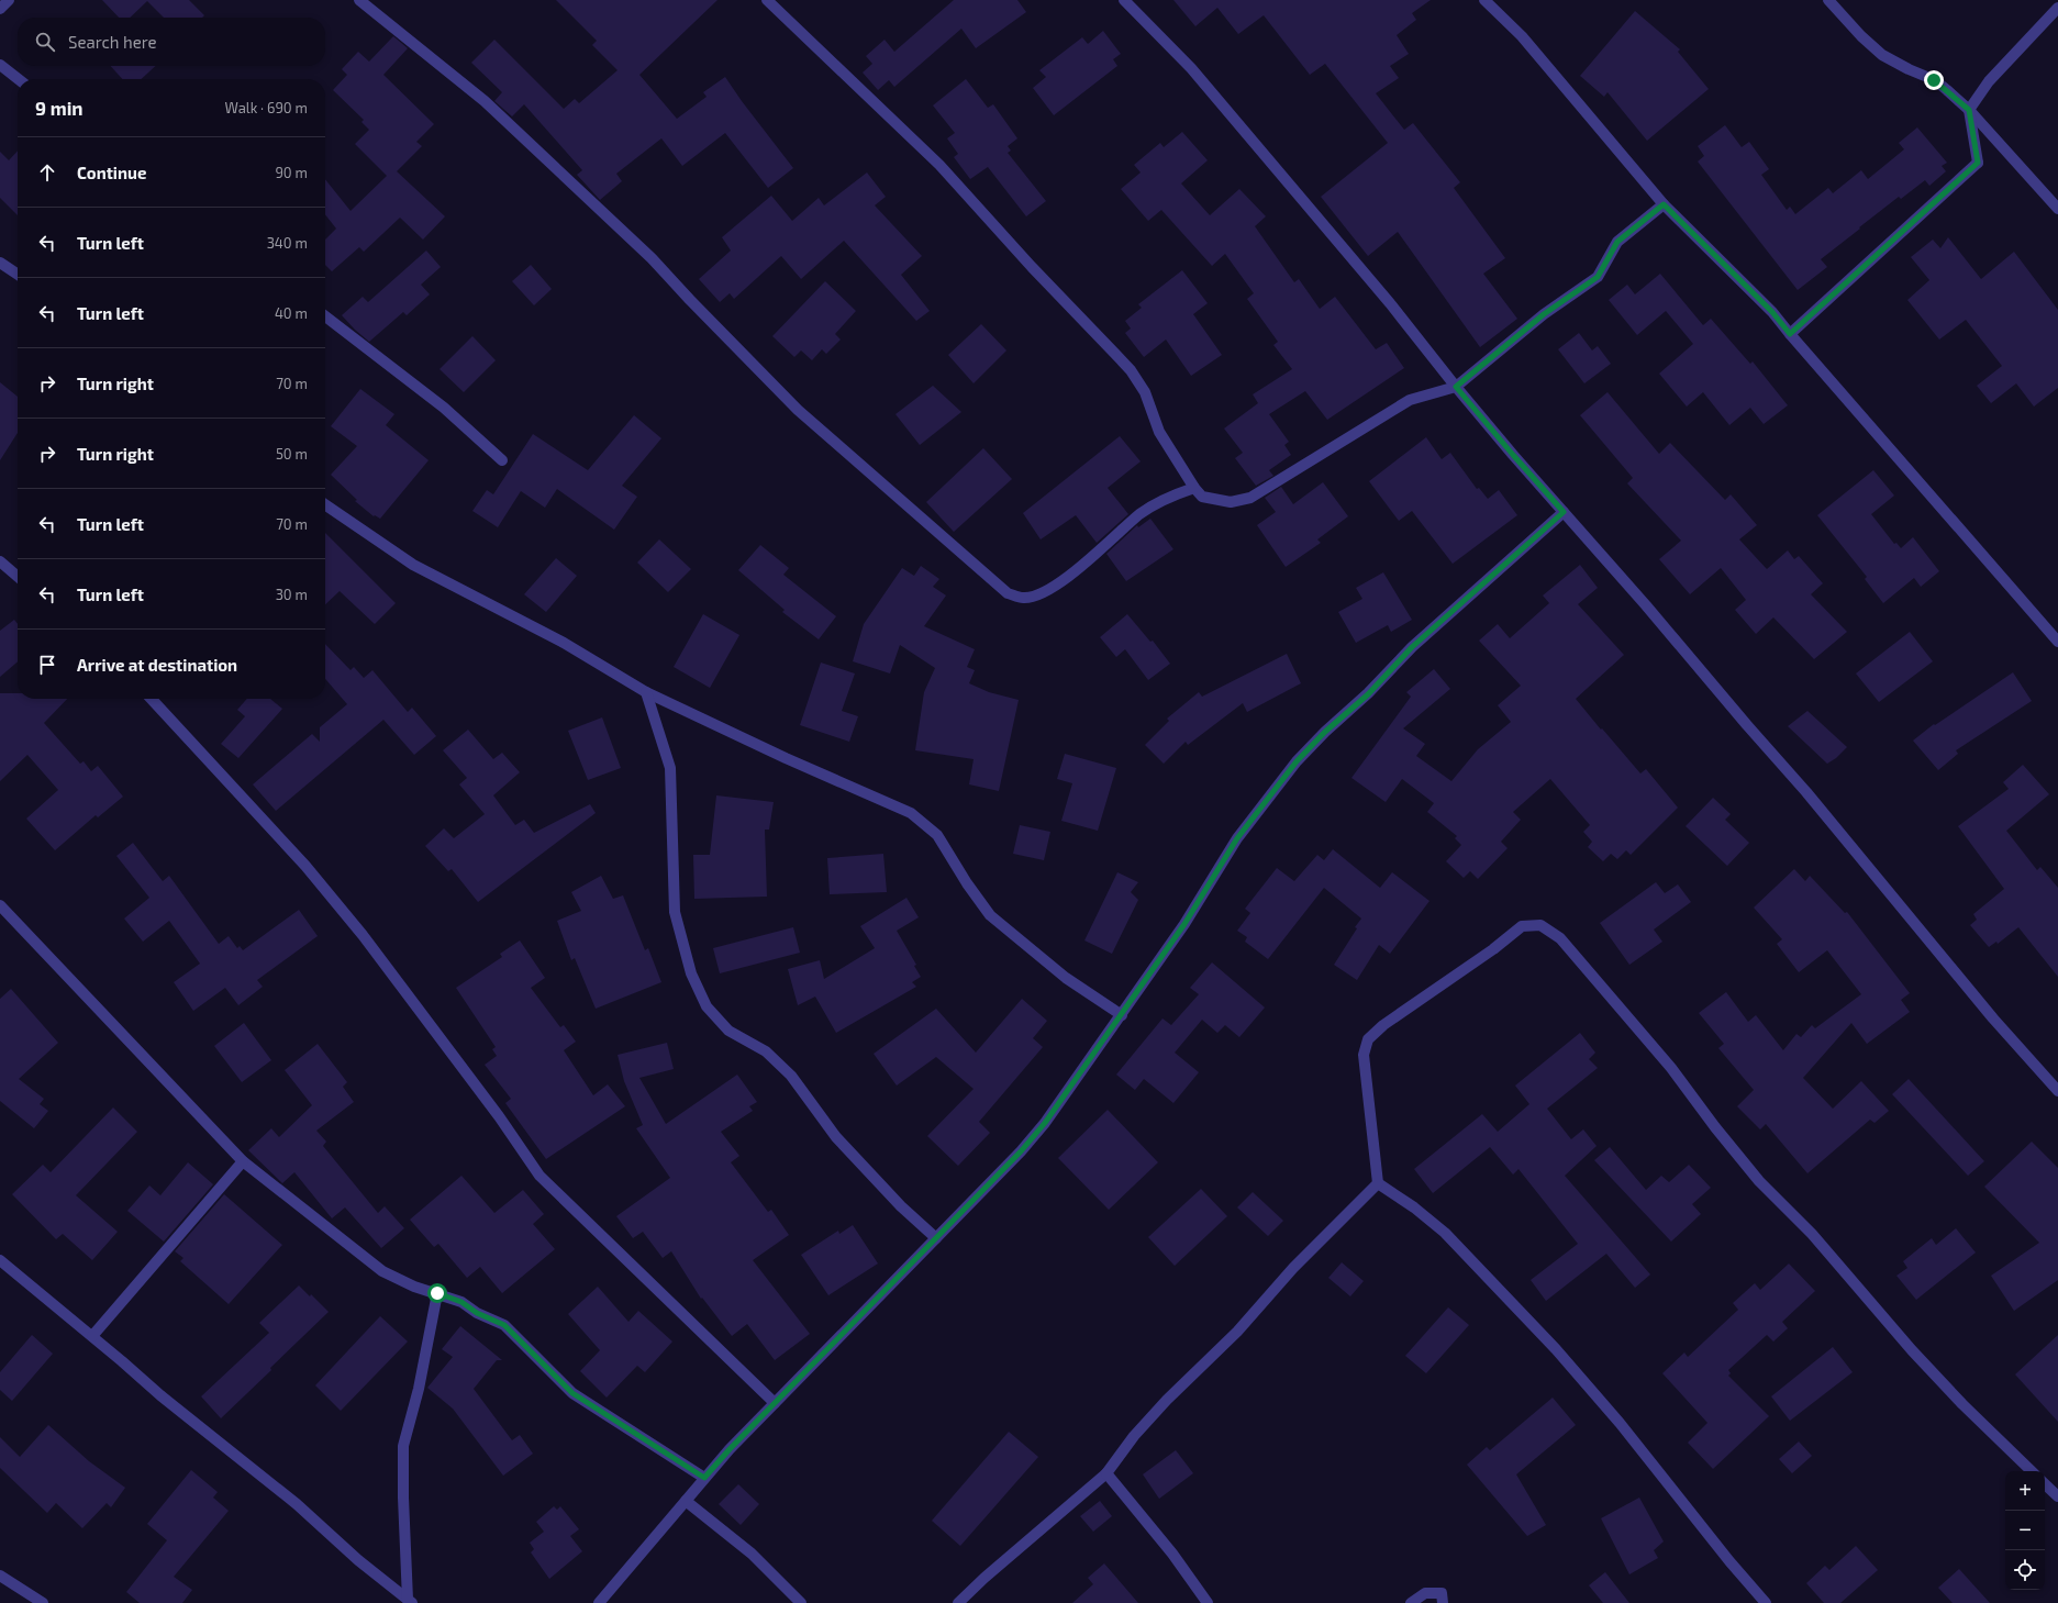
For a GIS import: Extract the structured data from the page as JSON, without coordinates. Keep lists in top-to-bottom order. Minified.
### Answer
{"page":{"search":"Search here","heading":["9 min","Walk · 690 m"],"list":[["Continue","90 m"],["Turn left","340 m"],["Turn left","40 m"],["Turn right","70 m"],["Turn right","50 m"],["Turn left","70 m"],["Turn left","30 m"],"Arrive at destination"],"map_buttons":["+","−"]}}
